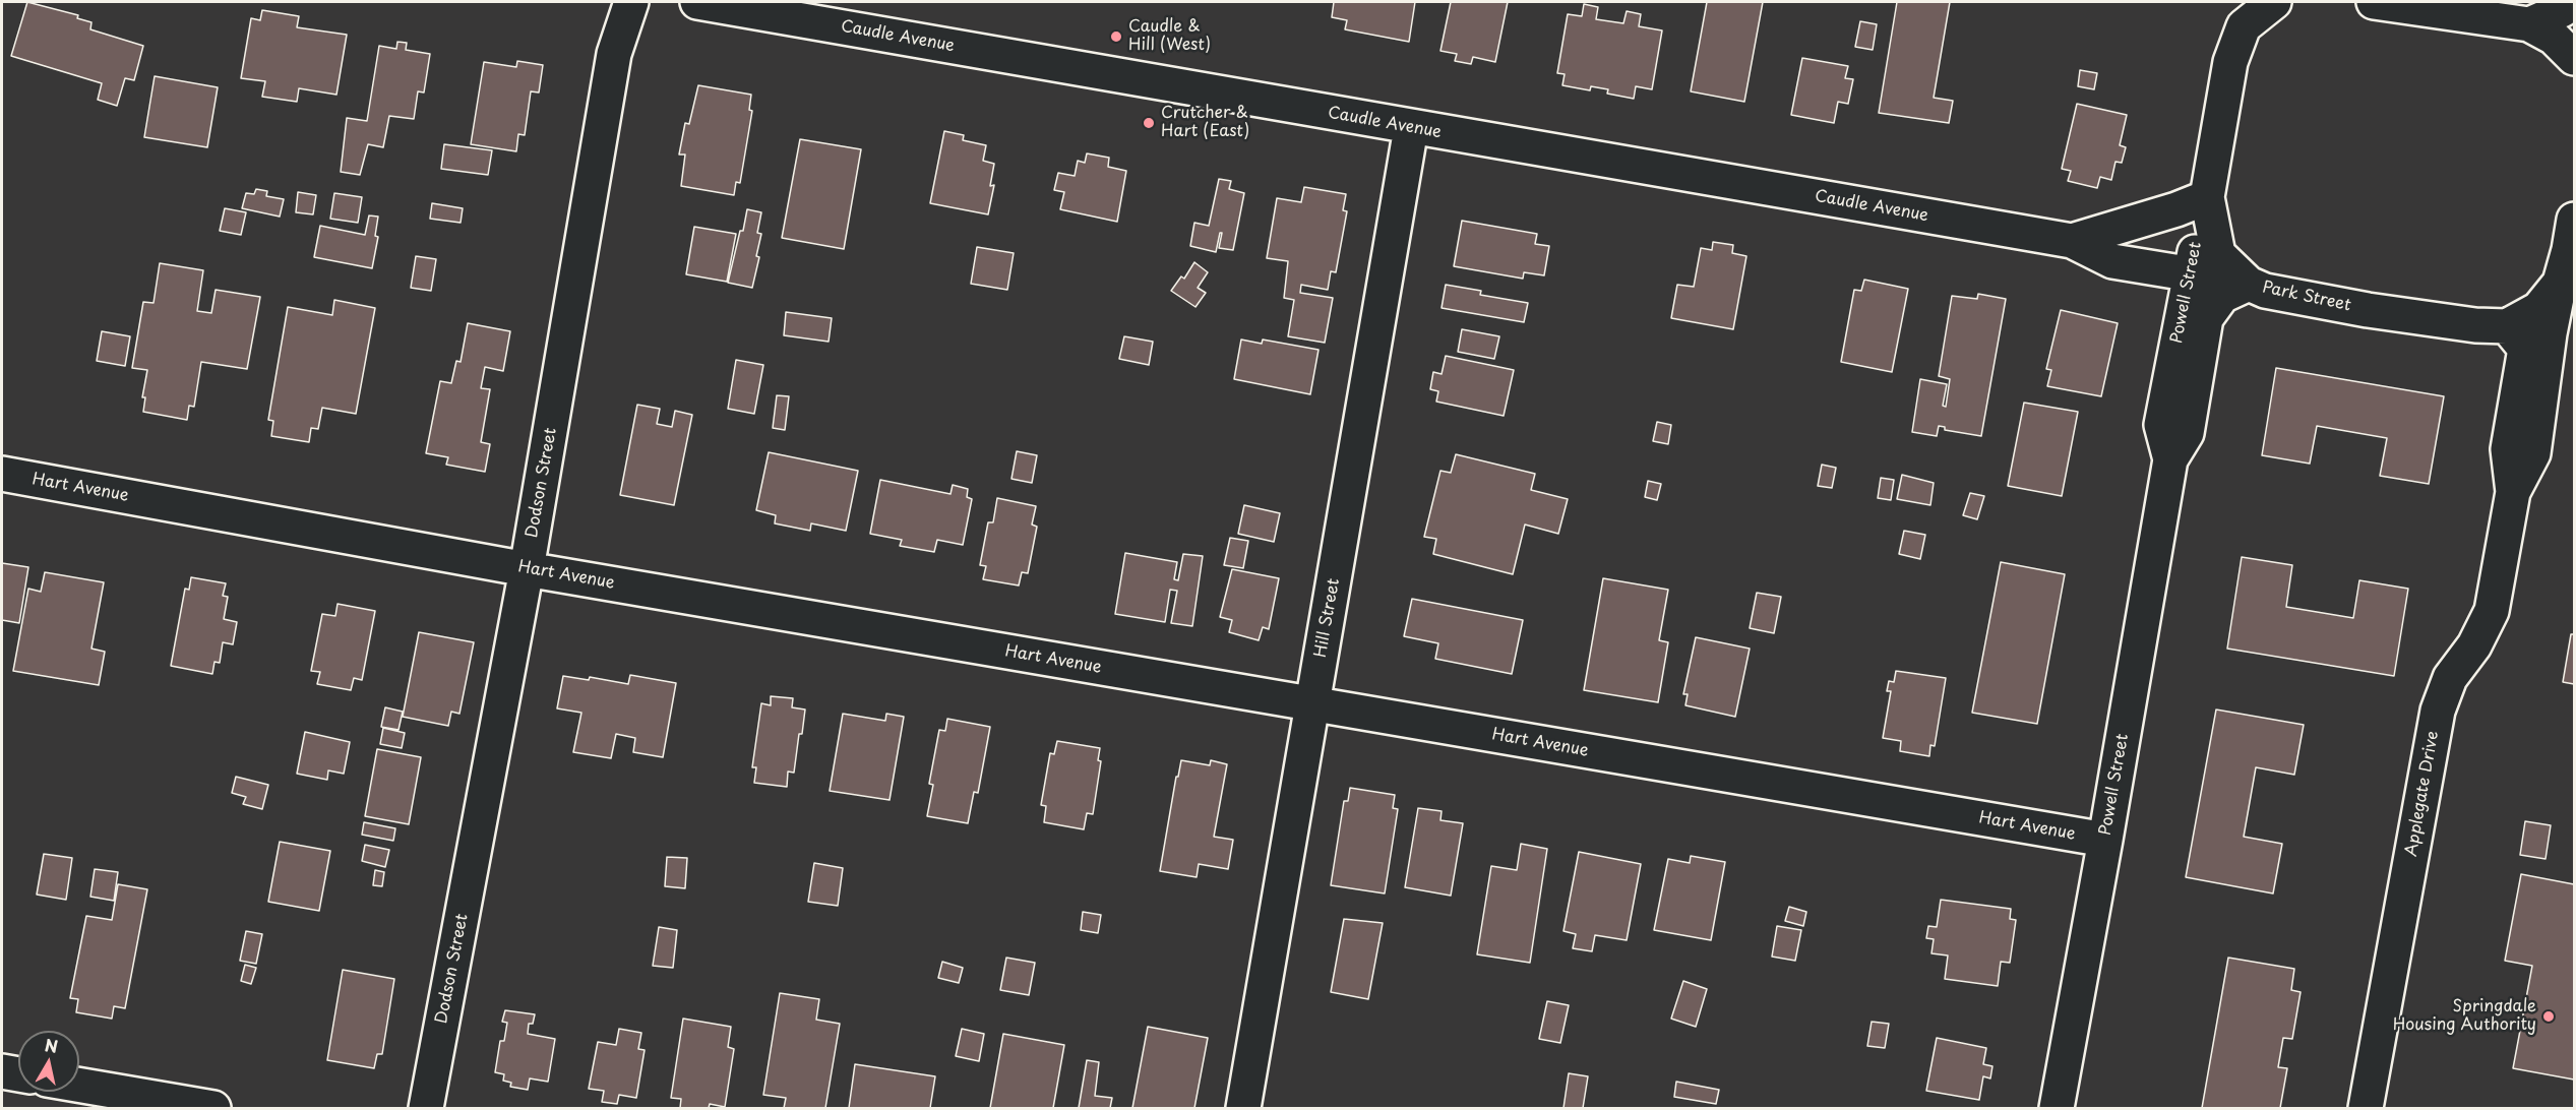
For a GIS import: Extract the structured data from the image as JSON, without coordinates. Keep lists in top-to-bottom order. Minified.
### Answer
{"streets":{"street":["Caudle Avenue","Powell Street","Park Street","Dodson Street","Hart Avenue","Hill Street","Applegate Drive"]},"crossings":[["Caudle Avenue","Powell Street"],["Caudle Avenue","Park Street"],["Caudle Avenue","Hill Street"],["Powell Street","Park Street"],["Powell Street","Hart Avenue"],["Park Street","Applegate Drive"],["Dodson Street","Hart Avenue"],["Hart Avenue","Hill Street"]],"places":["Caudle & Hill (West)","Crutcher & Hart (East)","Springdale Housing Authority"],"north":"top"}
